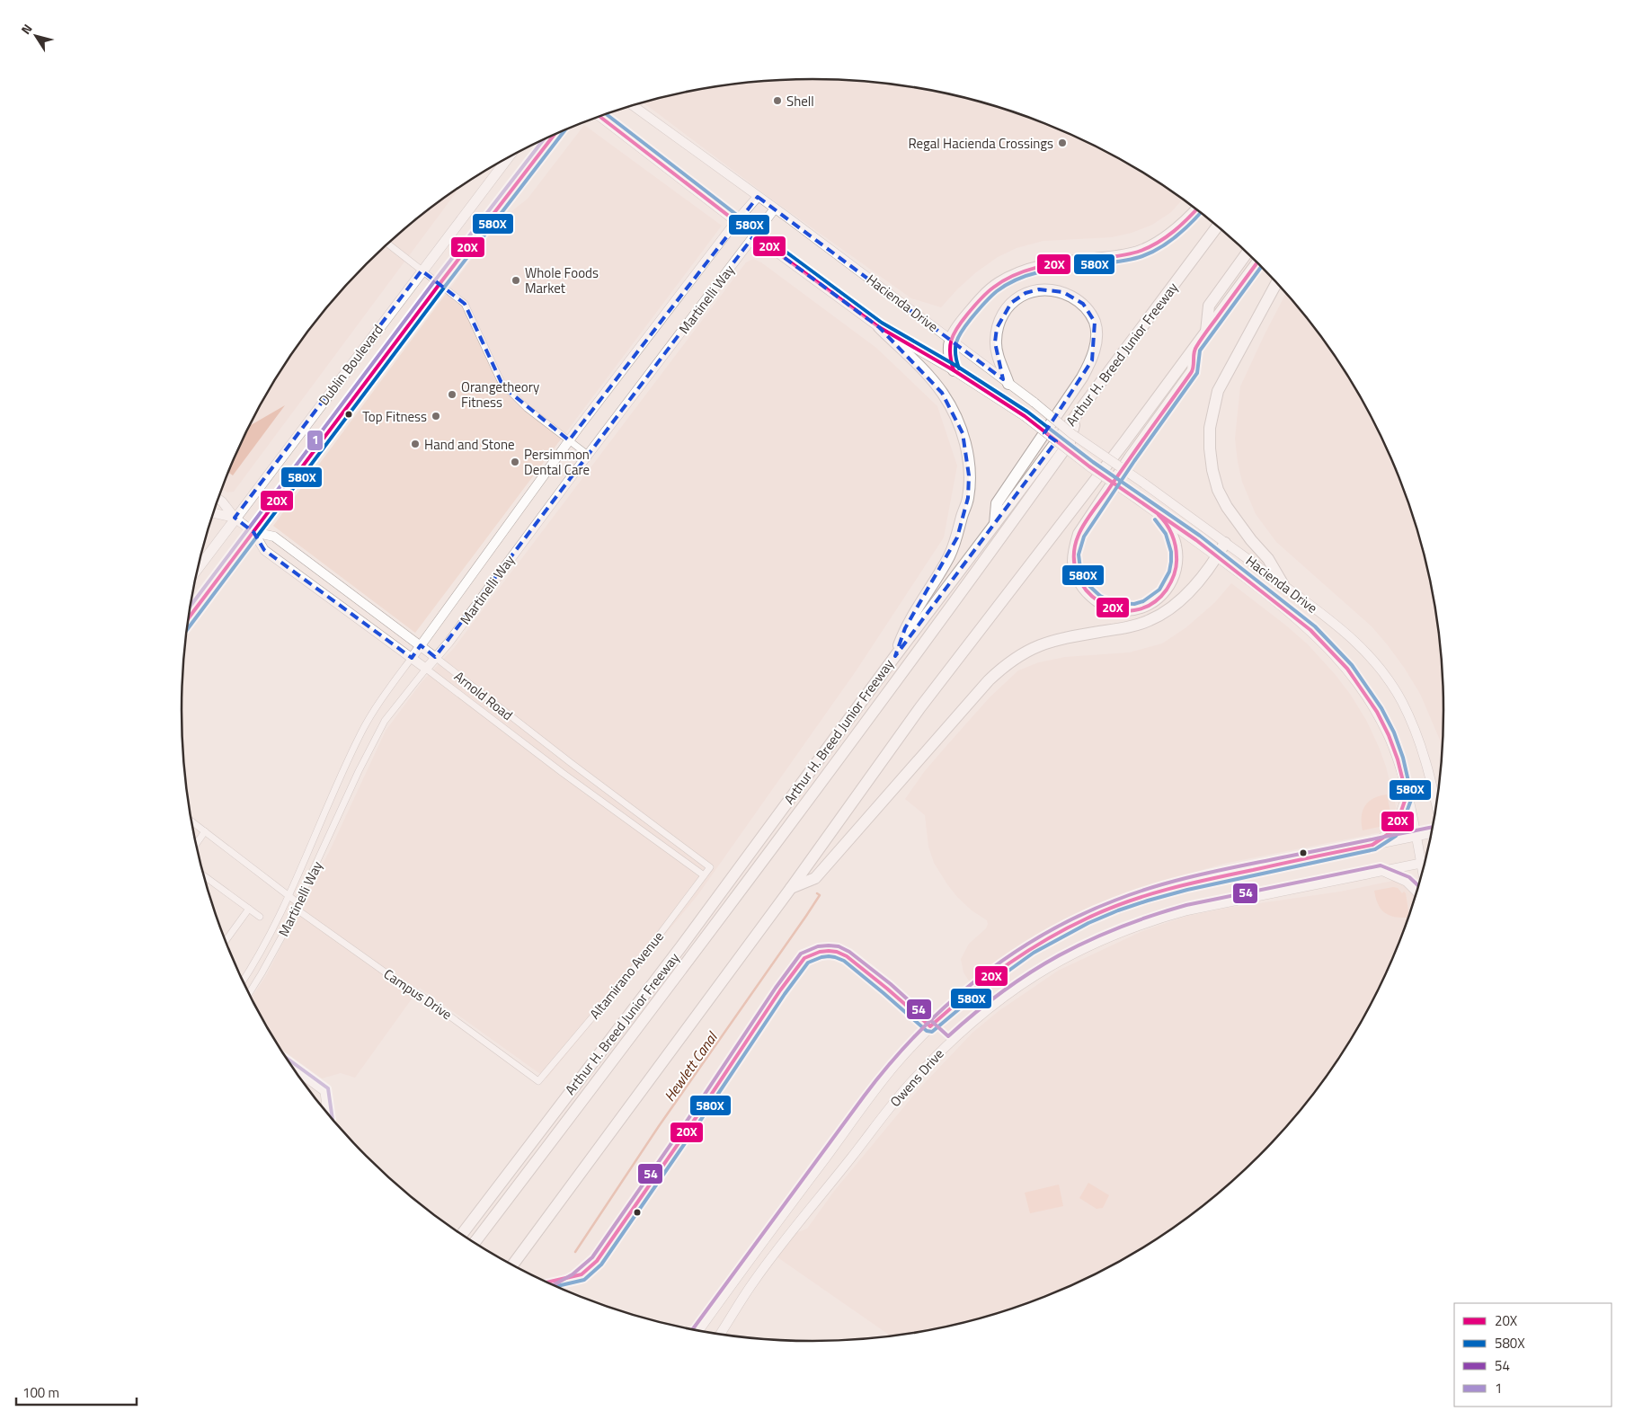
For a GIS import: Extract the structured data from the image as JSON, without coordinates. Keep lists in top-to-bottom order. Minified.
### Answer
{"streets":{"highway":["Arthur H. Breed Junior Freeway"],"main road":["Dublin Boulevard"],"street":["Martinelli Way","Hacienda Drive","Arnold Road","Altamirano Avenue","Campus Drive","Owens Drive"]},"crossings":[["Martinelli Way","Hacienda Drive"],["Martinelli Way","Arnold Road"],["Martinelli Way","Campus Drive"],["Hacienda Drive","Owens Drive"],["Dublin Boulevard","Arnold Road"],["Arnold Road","Altamirano Avenue"],["Altamirano Avenue","Campus Drive"]],"water":["Hewlett Canal"],"places":["Shell","Regal Hacienda Crossings","Whole Foods Market","Orangetheory Fitness","Top Fitness","Hand and Stone","Persimmon Dental Care"],"lines":["transit line 580X","transit line 20X","transit line 1","transit line 54"],"legend":["20X","580X","54","1"],"scale_bar":"100 m","north":"top left"}
